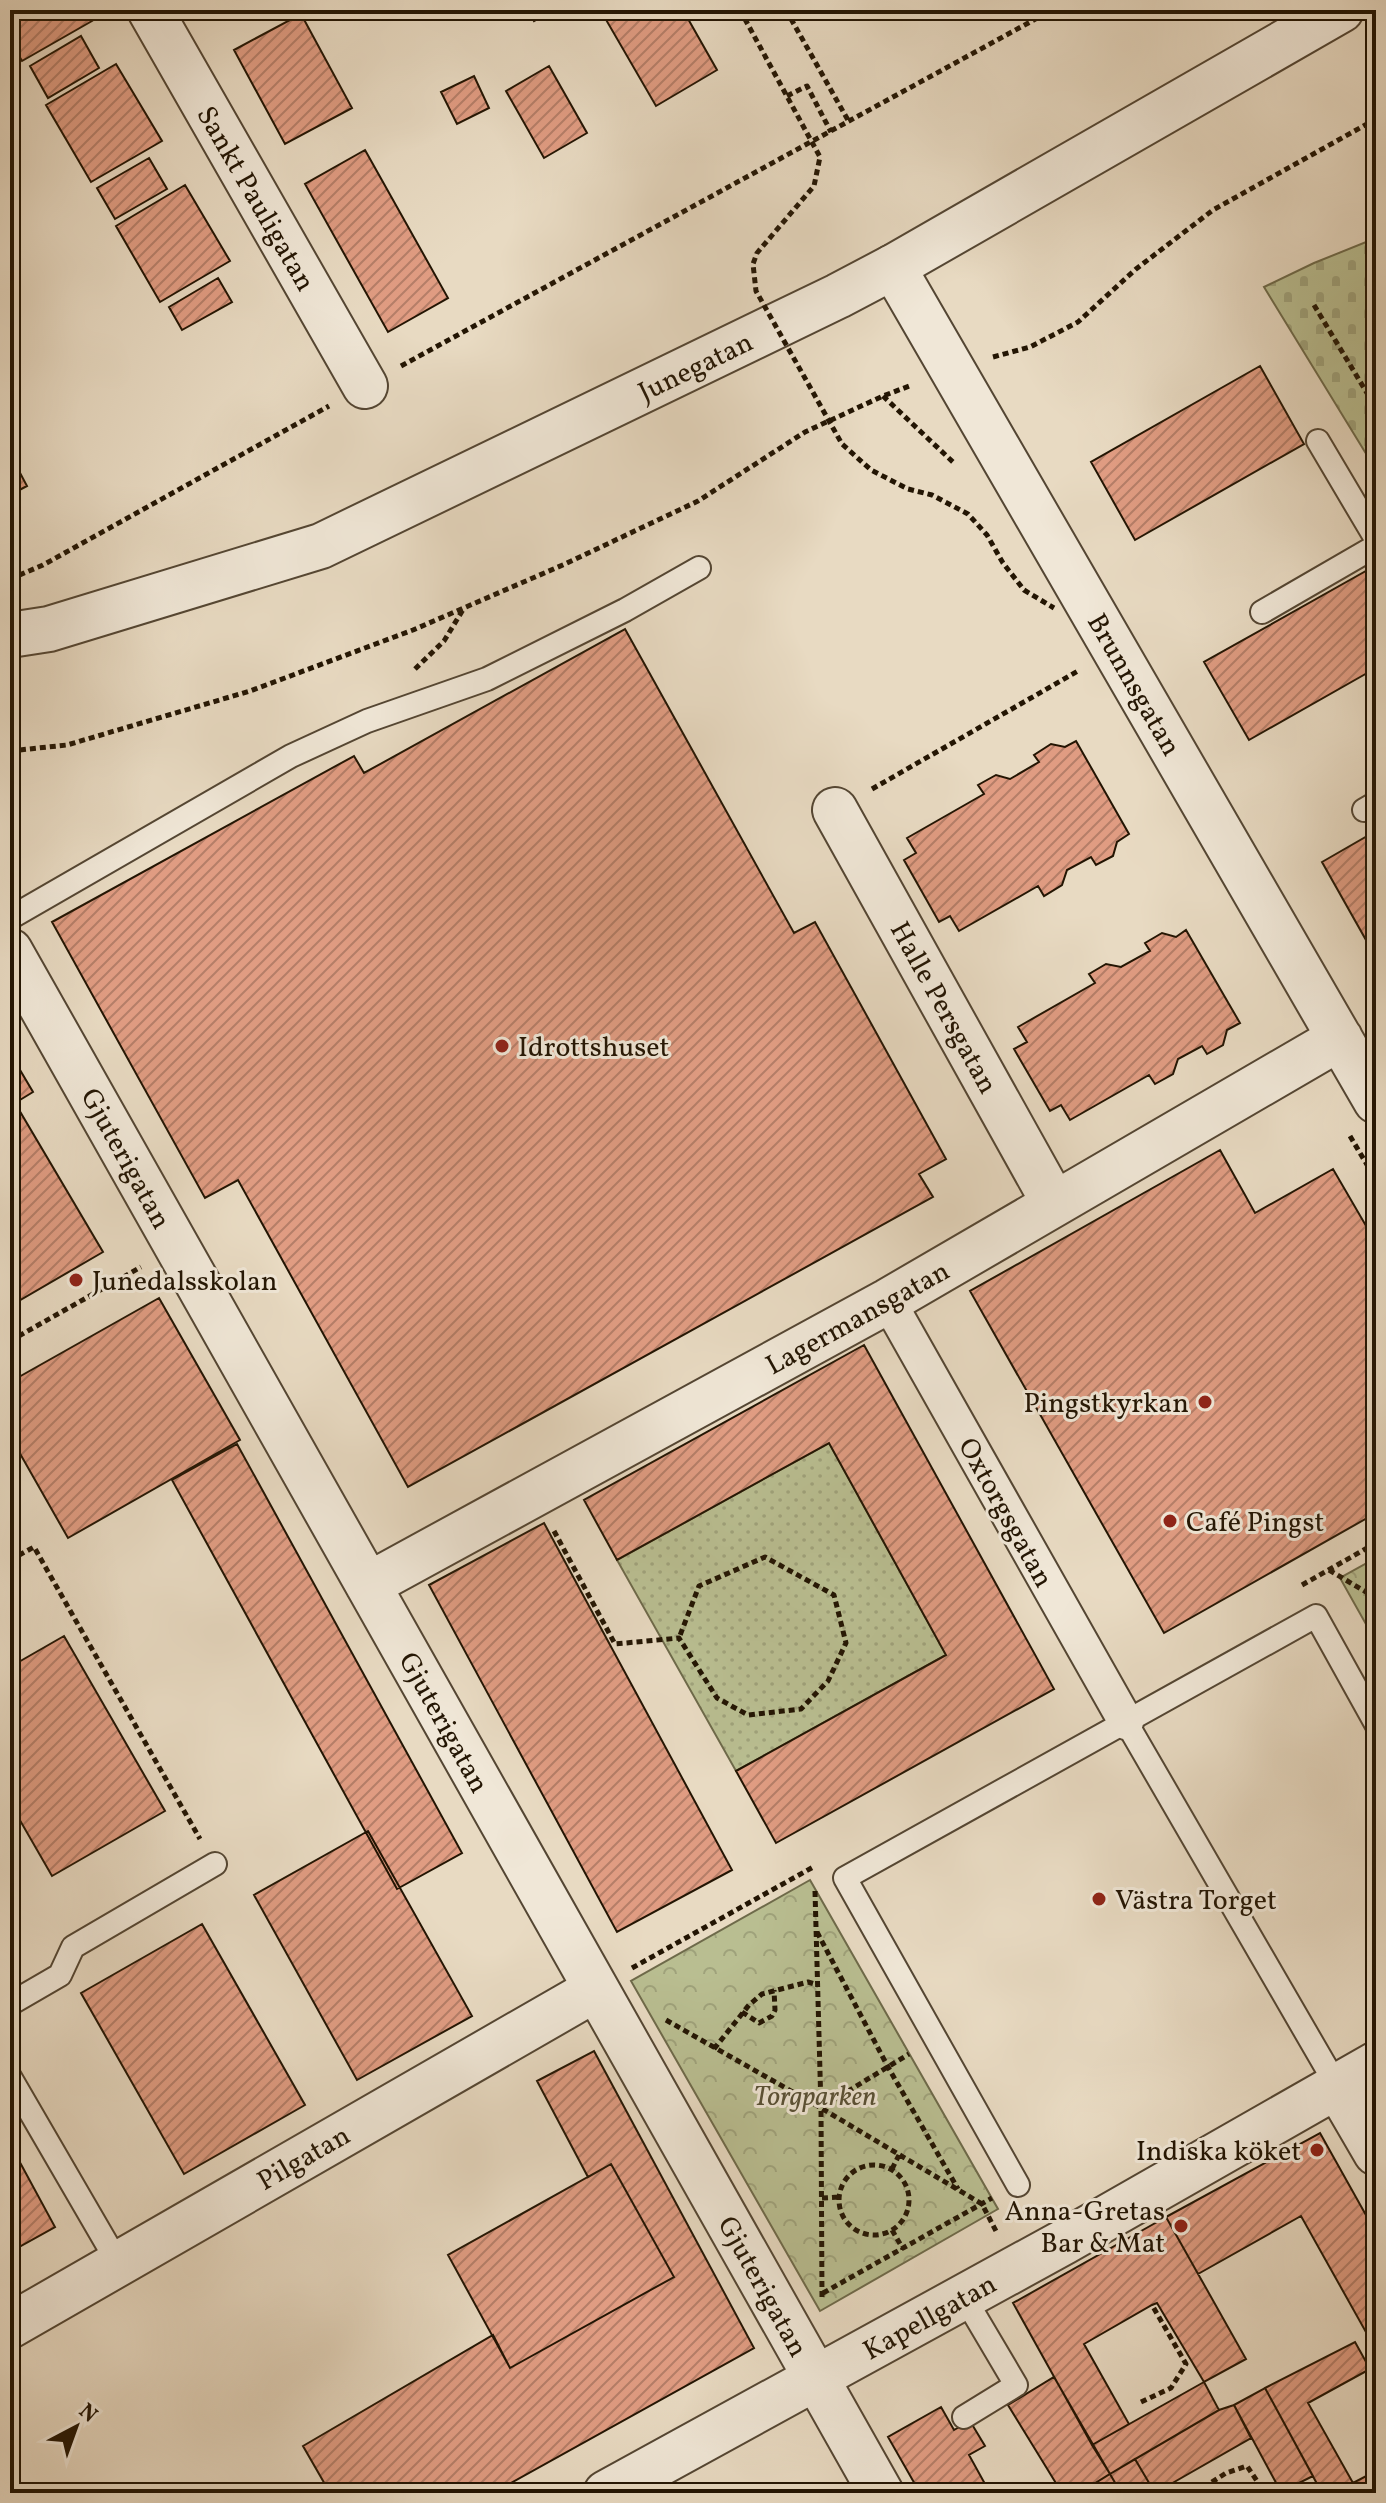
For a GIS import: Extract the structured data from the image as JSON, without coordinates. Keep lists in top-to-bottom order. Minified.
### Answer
{"streets":{"street":["Sankt Pauligatan","Junegatan","Brunnsgatan","Halle Persgatan","Gjuterigatan","Lagermansgatan","Oxtorgsgatan","Pilgatan","Kapellgatan"]},"crossings":[["Junegatan","Brunnsgatan"],["Brunnsgatan","Lagermansgatan"],["Halle Persgatan","Lagermansgatan"],["Gjuterigatan","Lagermansgatan"],["Gjuterigatan","Pilgatan"],["Gjuterigatan","Kapellgatan"],["Lagermansgatan","Oxtorgsgatan"]],"parks":["Torgparken"],"places":["Idrottshuset","Junedalsskolan","Pingstkyrkan","Café Pingst","Västra Torget","Indiska köket","Anna-Gretas Bar & Mat"],"north":"top right"}
